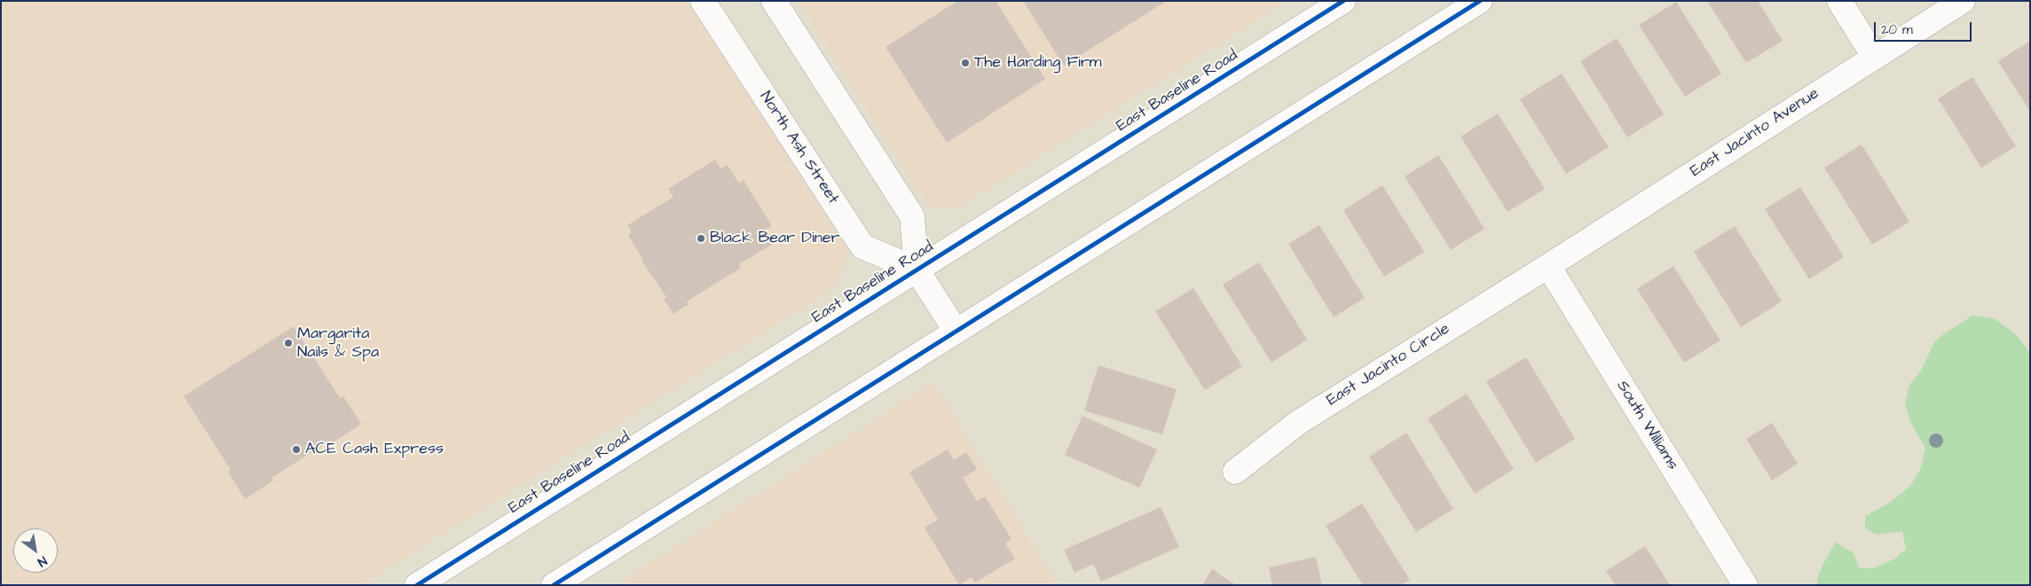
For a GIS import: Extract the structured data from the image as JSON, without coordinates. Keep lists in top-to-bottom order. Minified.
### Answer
{"streets":{"main road":["East Baseline Road","East Jacinto Avenue","North Ash Street","East Jacinto Circle","South Williams"]},"crossings":[["East Baseline Road","North Ash Street"],["East Jacinto Avenue","East Jacinto Circle"],["East Jacinto Avenue","South Williams"],["East Jacinto Circle","South Williams"]],"places":["The Harding Firm","Black Bear Diner","Margarita Nails & Spa","ACE Cash Express"],"scale_bar":"20 m","north":"bottom right"}
